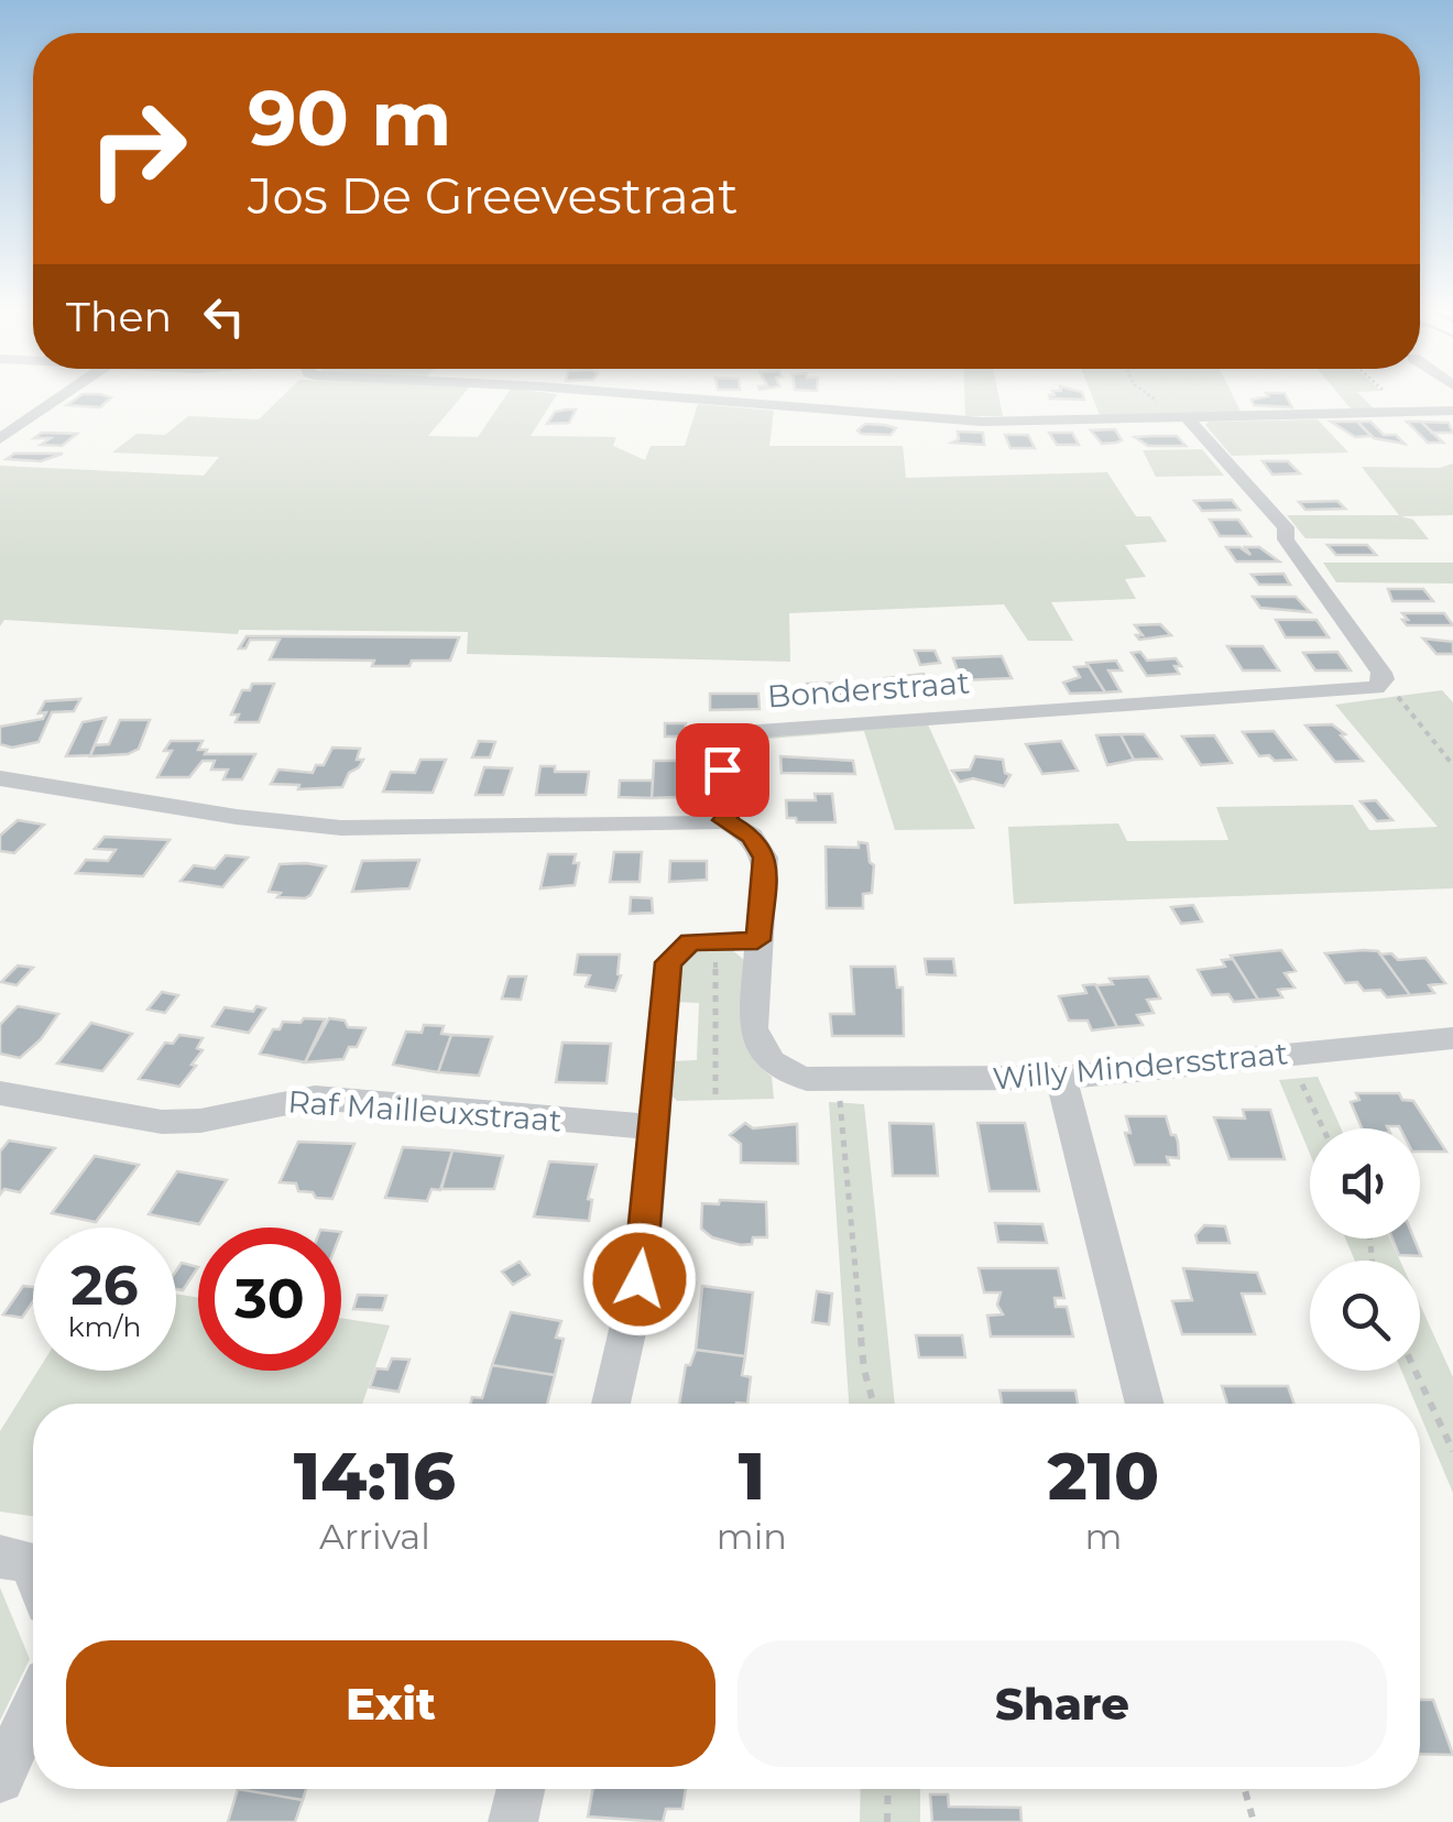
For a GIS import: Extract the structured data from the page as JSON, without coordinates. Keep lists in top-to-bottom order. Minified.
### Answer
{"streets":{"street":["Bonderstraat","Willy Mindersstraat","Raf Mailleuxstraat"]},"crossings":[["Bonderstraat","Willy Mindersstraat"]],"page":{"turn":["90 m","Jos De Greevestraat"],"then":"Then","speed":"26 km/h","limit":"30","eta":["14:16","Arrival","1","min","210","m"],"buttons":["Exit","Share"]}}
